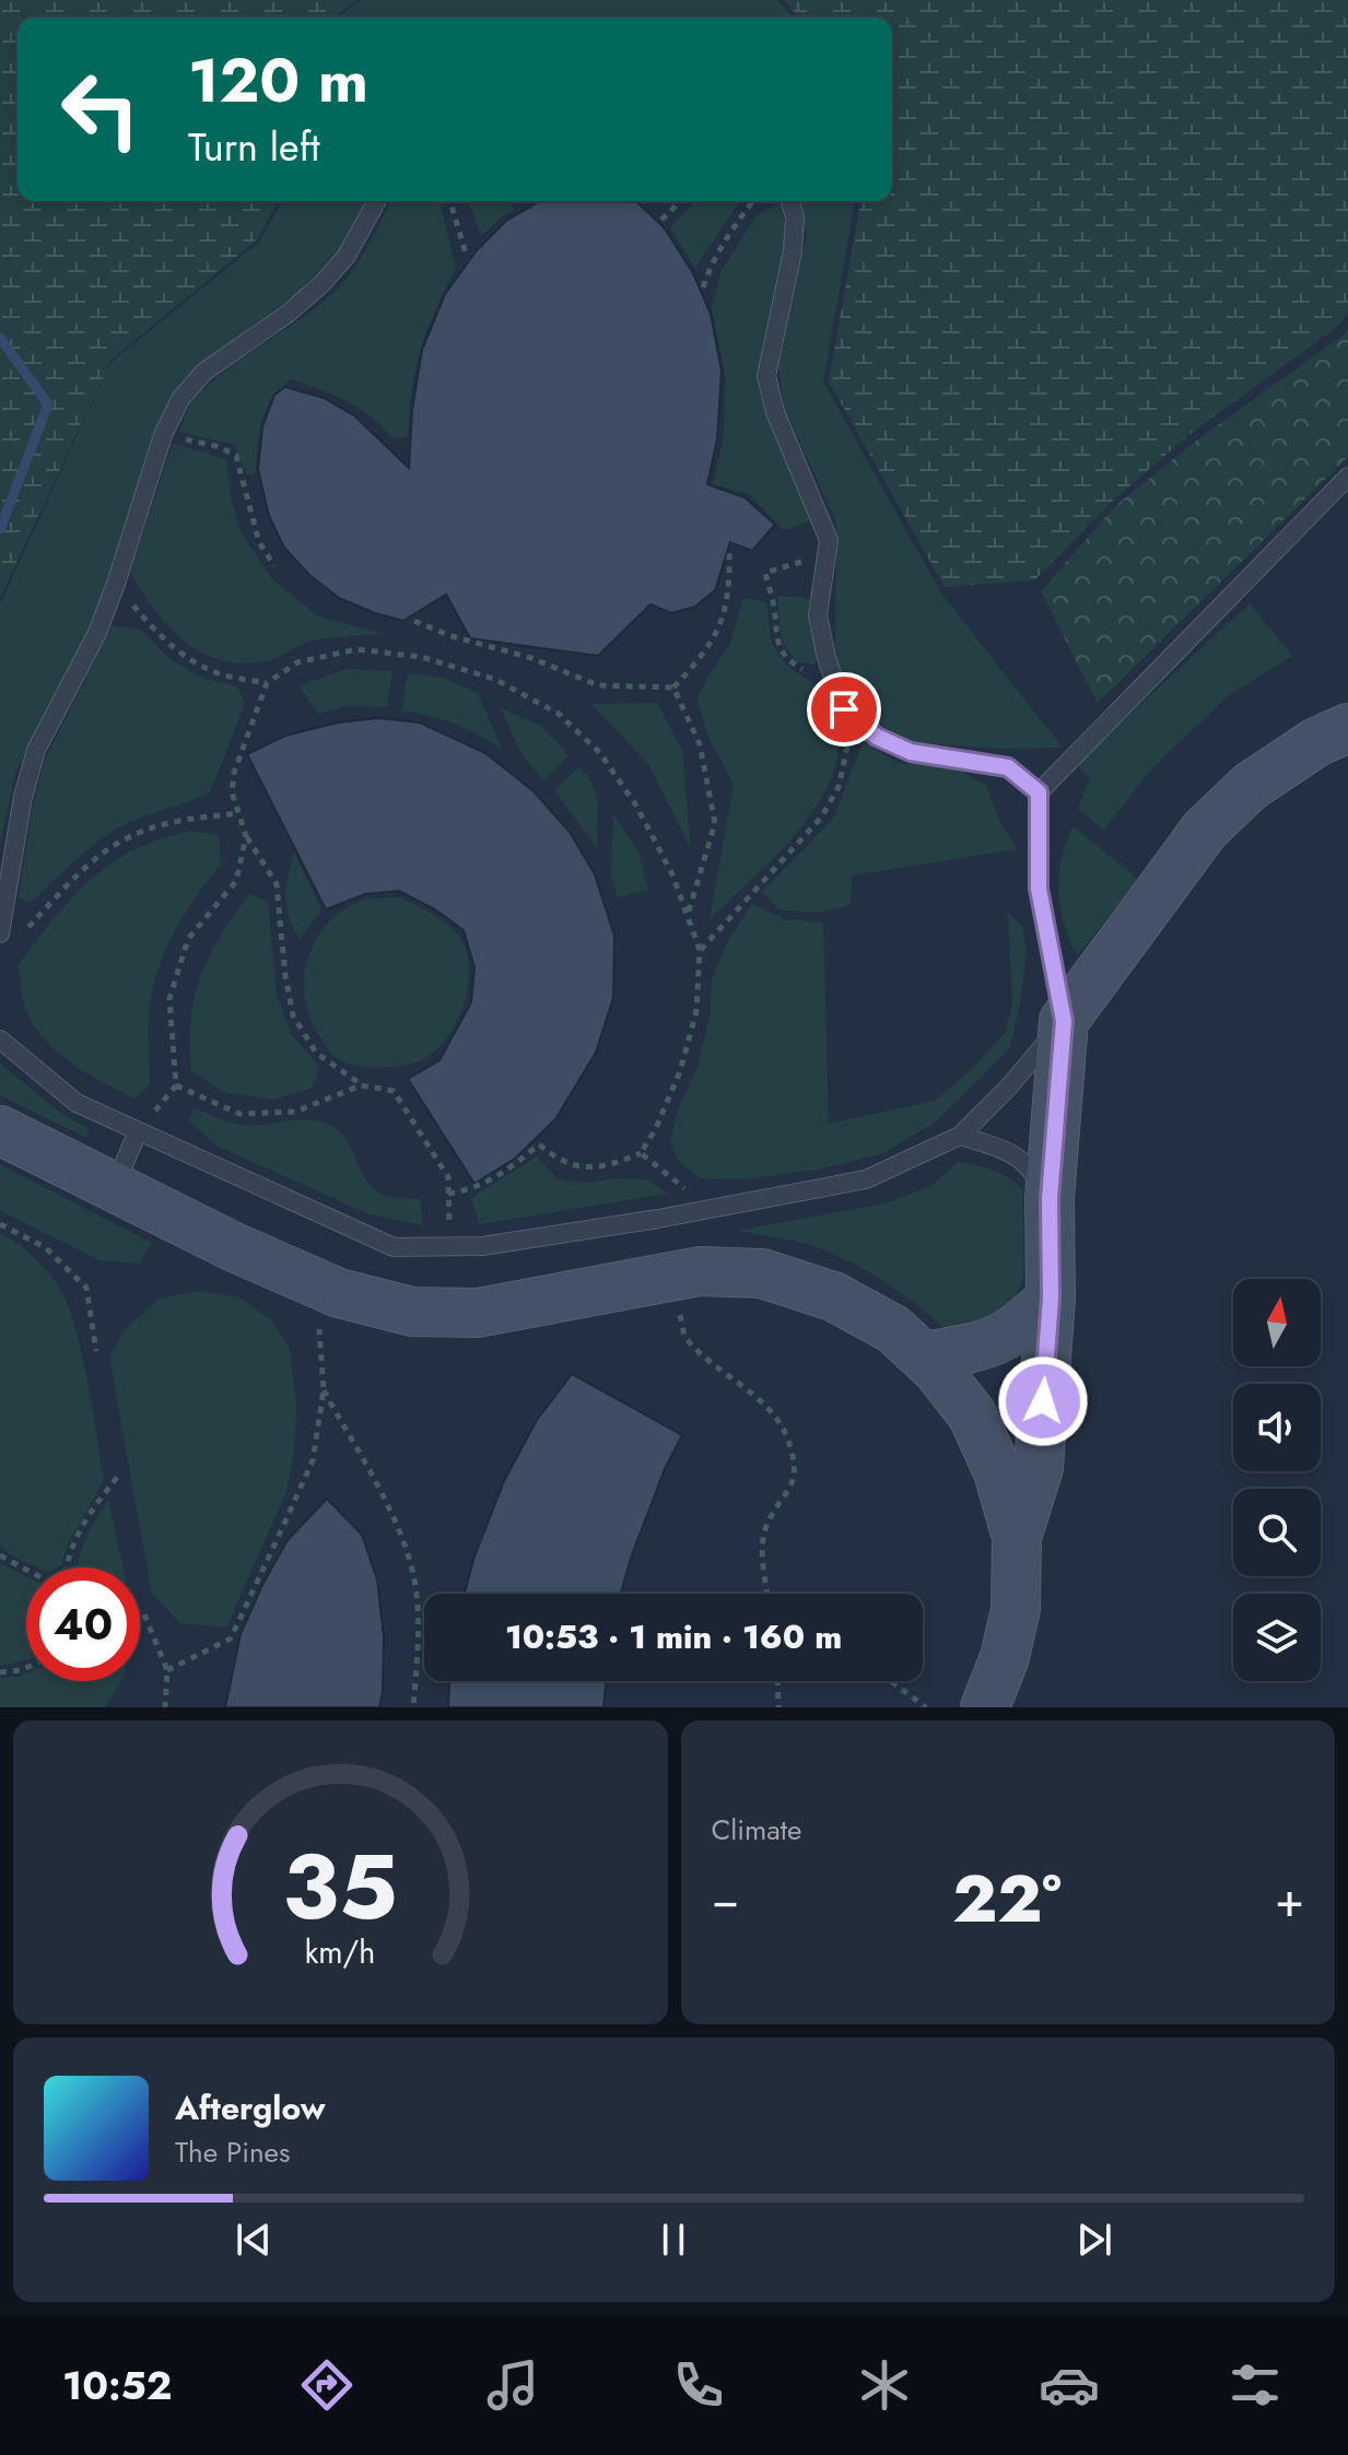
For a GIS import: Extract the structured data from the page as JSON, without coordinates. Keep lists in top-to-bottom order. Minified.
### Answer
{"north":"top","page":{"turn":["120 m","Turn left"],"limit":"40","trip":"10:53 · 1 min · 160 m","tile":"Climate","heat":["−","22°","+"],"song":["Afterglow","The Pines"],"tabs":"10:52","gauge":["35","km/h"]}}
